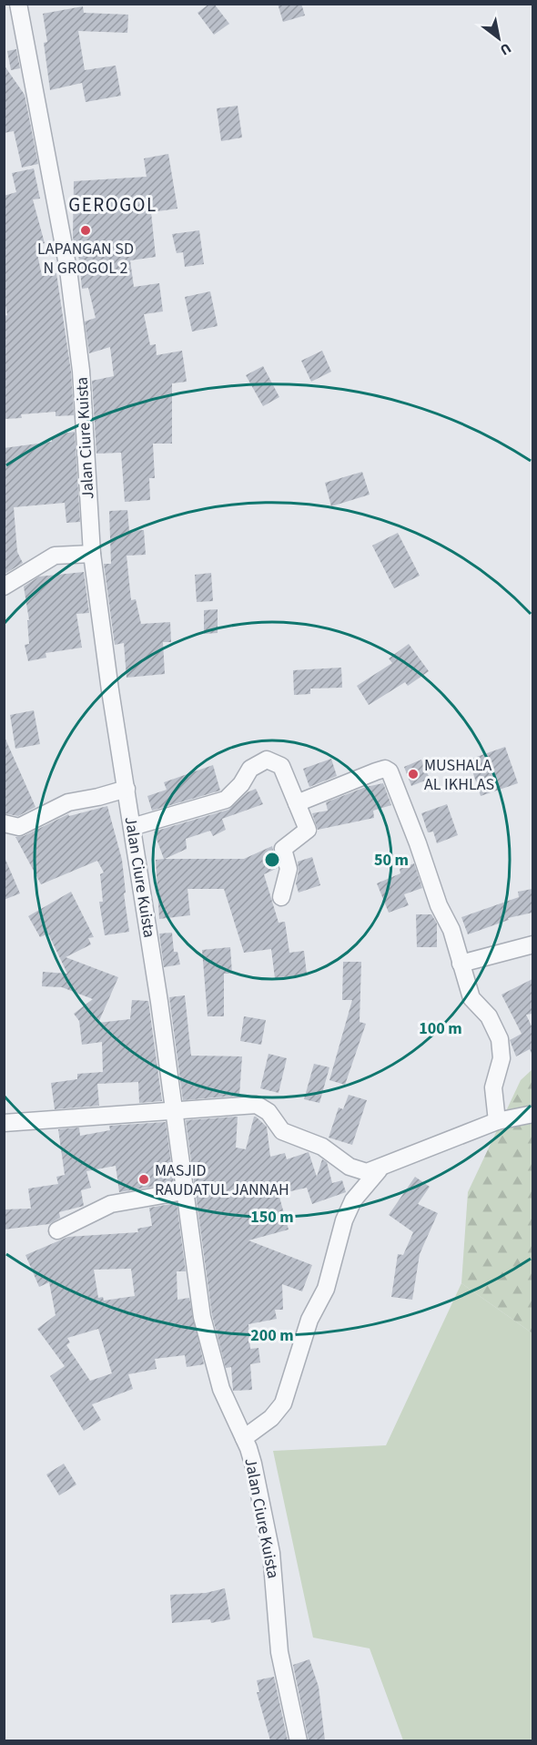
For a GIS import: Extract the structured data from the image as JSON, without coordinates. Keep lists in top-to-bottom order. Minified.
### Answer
{"streets":{"street":["Jalan Ciure Kuista"]},"districts":["GEROGOL"],"places":["LAPANGAN SD N GROGOL 2","MUSHALA AL IKHLAS","MASJID RAUDATUL JANNAH"],"north":"bottom right","rings":["50 m","100 m","150 m","200 m"]}
